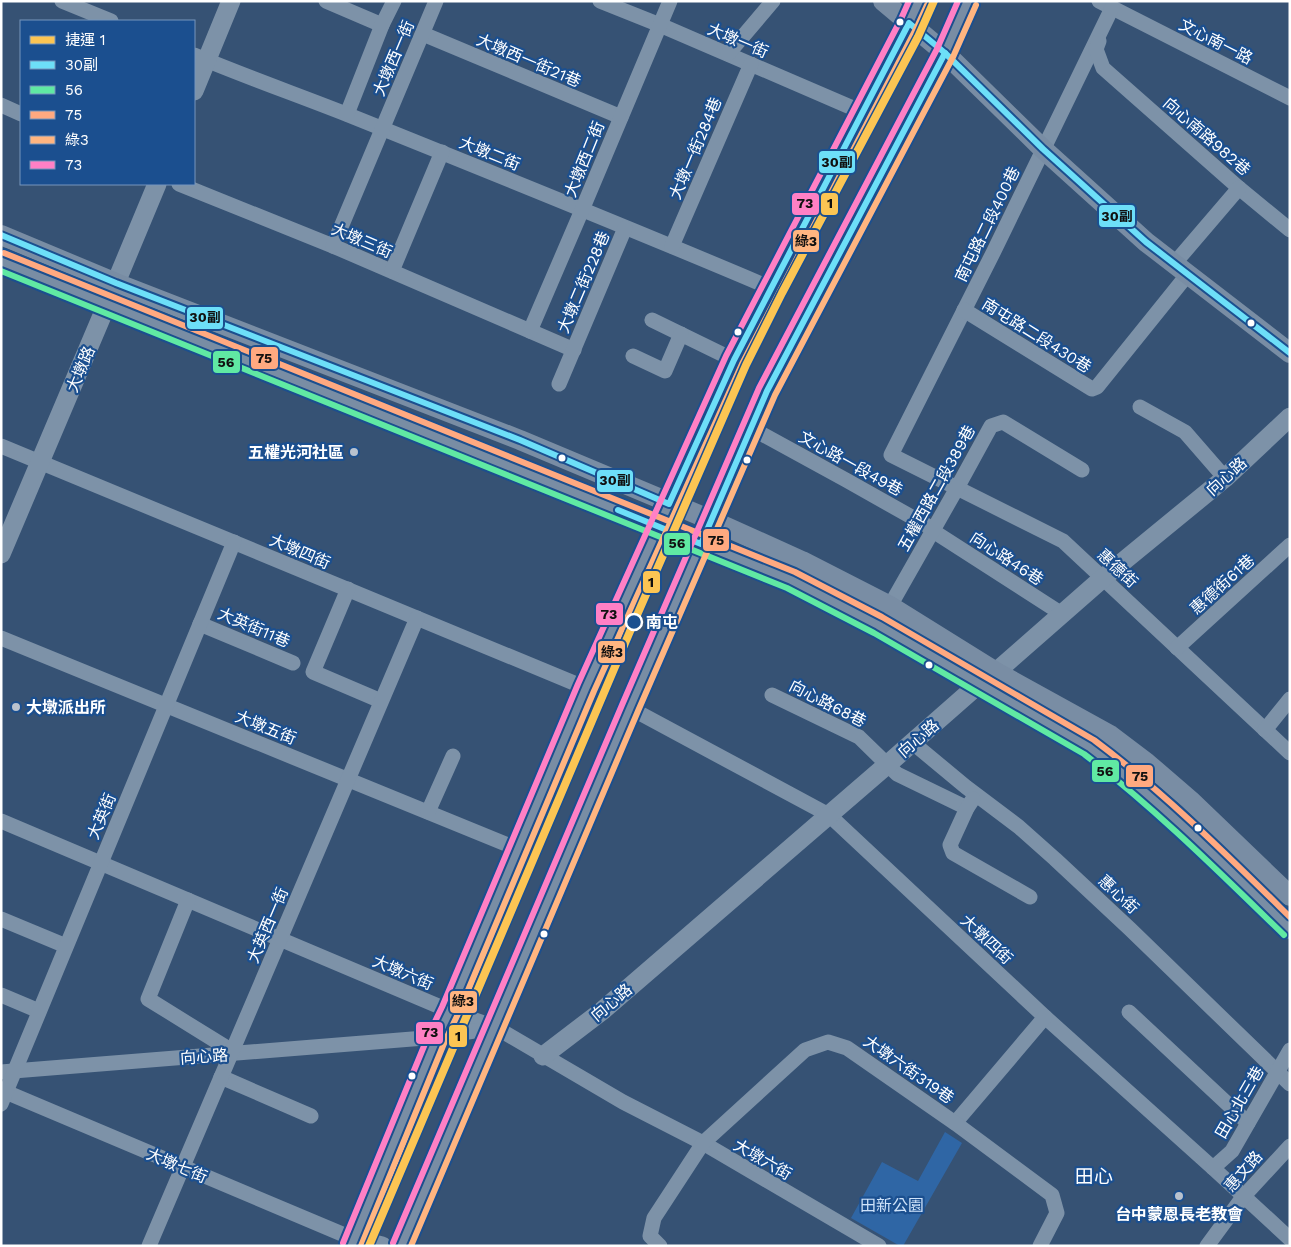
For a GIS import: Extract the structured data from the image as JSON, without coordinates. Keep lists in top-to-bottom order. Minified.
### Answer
{"streets":{"street":["大墩一街","文心南一路","大墩西一街","大墩西一街21巷","向心南路982巷","大墩一街284巷","大墩二街","大墩西二街","南屯路二段400巷","大墩三街","大墩二街228巷","南屯路二段430巷","大墩路","文心路一段49巷","向心路","五權西路二段389巷","大墩四街","向心路46巷","惠德街","惠德街61巷","大英街11巷","向心路68巷","大墩五街","大英街","惠心街","大英西一街","大墩六街","大墩六街319巷","田心北三巷","大墩七街","惠文路"]},"crossings":[["大墩一街","大墩一街284巷"],["大墩一街","大墩西二街"],["文心南一路","向心南路982巷"],["文心南一路","南屯路二段400巷"],["大墩西一街","大墩西一街21巷"],["大墩西一街","大墩二街"],["大墩西一街","大墩三街"],["大墩西一街21巷","大墩西二街"],["向心南路982巷","南屯路二段400巷"],["大墩一街284巷","大墩二街"],["大墩二街","大墩西二街"],["大墩二街","大墩二街228巷"],["大墩西二街","大墩三街"],["大墩西二街","大墩二街228巷"],["南屯路二段400巷","南屯路二段430巷"],["南屯路二段400巷","惠德街"],["大墩三街","大墩二街228巷"],["大墩路","大墩四街"],["文心路一段49巷","五權西路二段389巷"],["文心路一段49巷","向心路46巷"],["向心路","大墩四街"],["向心路","向心路46巷"],["向心路","惠德街"],["向心路","向心路68巷"],["向心路","大英街"],["向心路","惠心街"],["向心路","大英西一街"],["向心路","大墩六街"],["五權西路二段389巷","向心路46巷"],["五權西路二段389巷","惠德街"],["大墩四街","大英街"],["大墩四街","大英西一街"],["大墩四街","田心北三巷"],["大墩四街","惠文路"],["惠德街","惠德街61巷"],["大英街11巷","大英街"],["大墩五街","大英街"],["大墩五街","大英西一街"],["大英街","大墩六街"],["大英街","大墩七街"],["惠心街","田心北三巷"],["大英西一街","大墩六街"],["大英西一街","大墩七街"],["大墩六街","大墩六街319巷"]],"districts":["田心"],"parks":["田新公園"],"places":["五權光河社區","南屯","大墩派出所","台中蒙恩長老教會"],"lines":["metro line 1","transit line 73","transit line 綠3","transit line 30副","transit line 75","transit line 56"],"legend":["捷運 1","30副","56","75","綠3","73"]}
